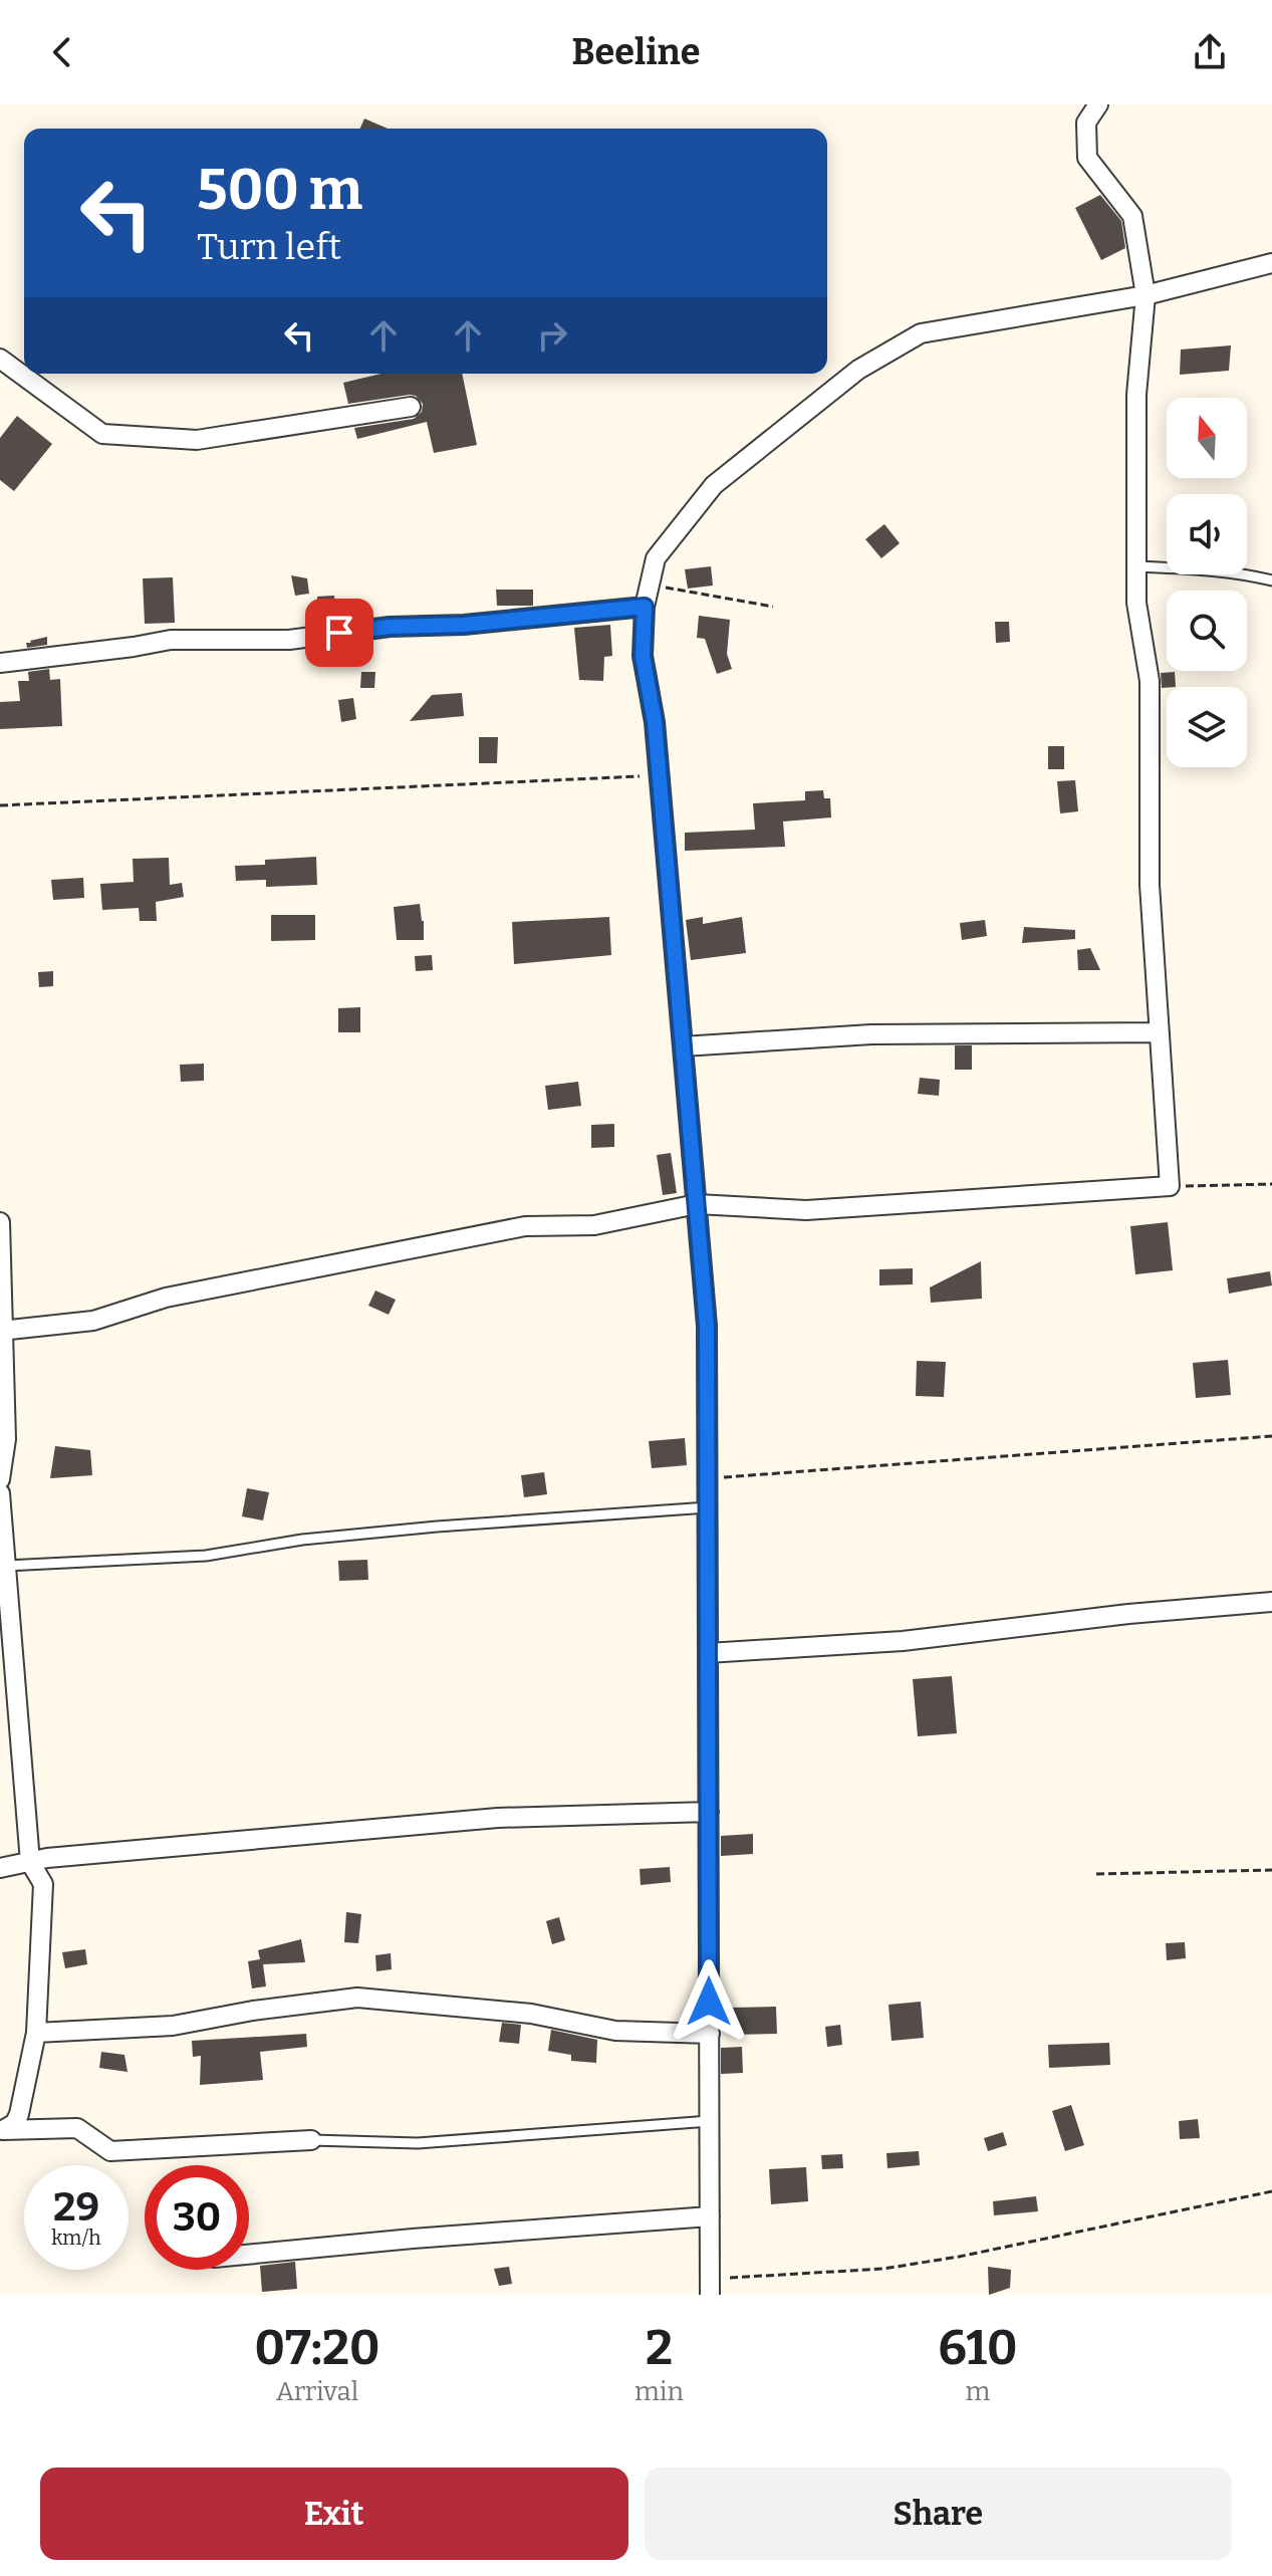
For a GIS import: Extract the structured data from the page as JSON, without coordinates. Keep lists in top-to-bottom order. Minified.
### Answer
{"north":"top","page":{"header":"Beeline","turn":["500 m","Turn left"],"speed":"29 km/h","limit":"30","eta":["07:20","Arrival","2","min","610","m"],"buttons":["Exit","Share"]}}
